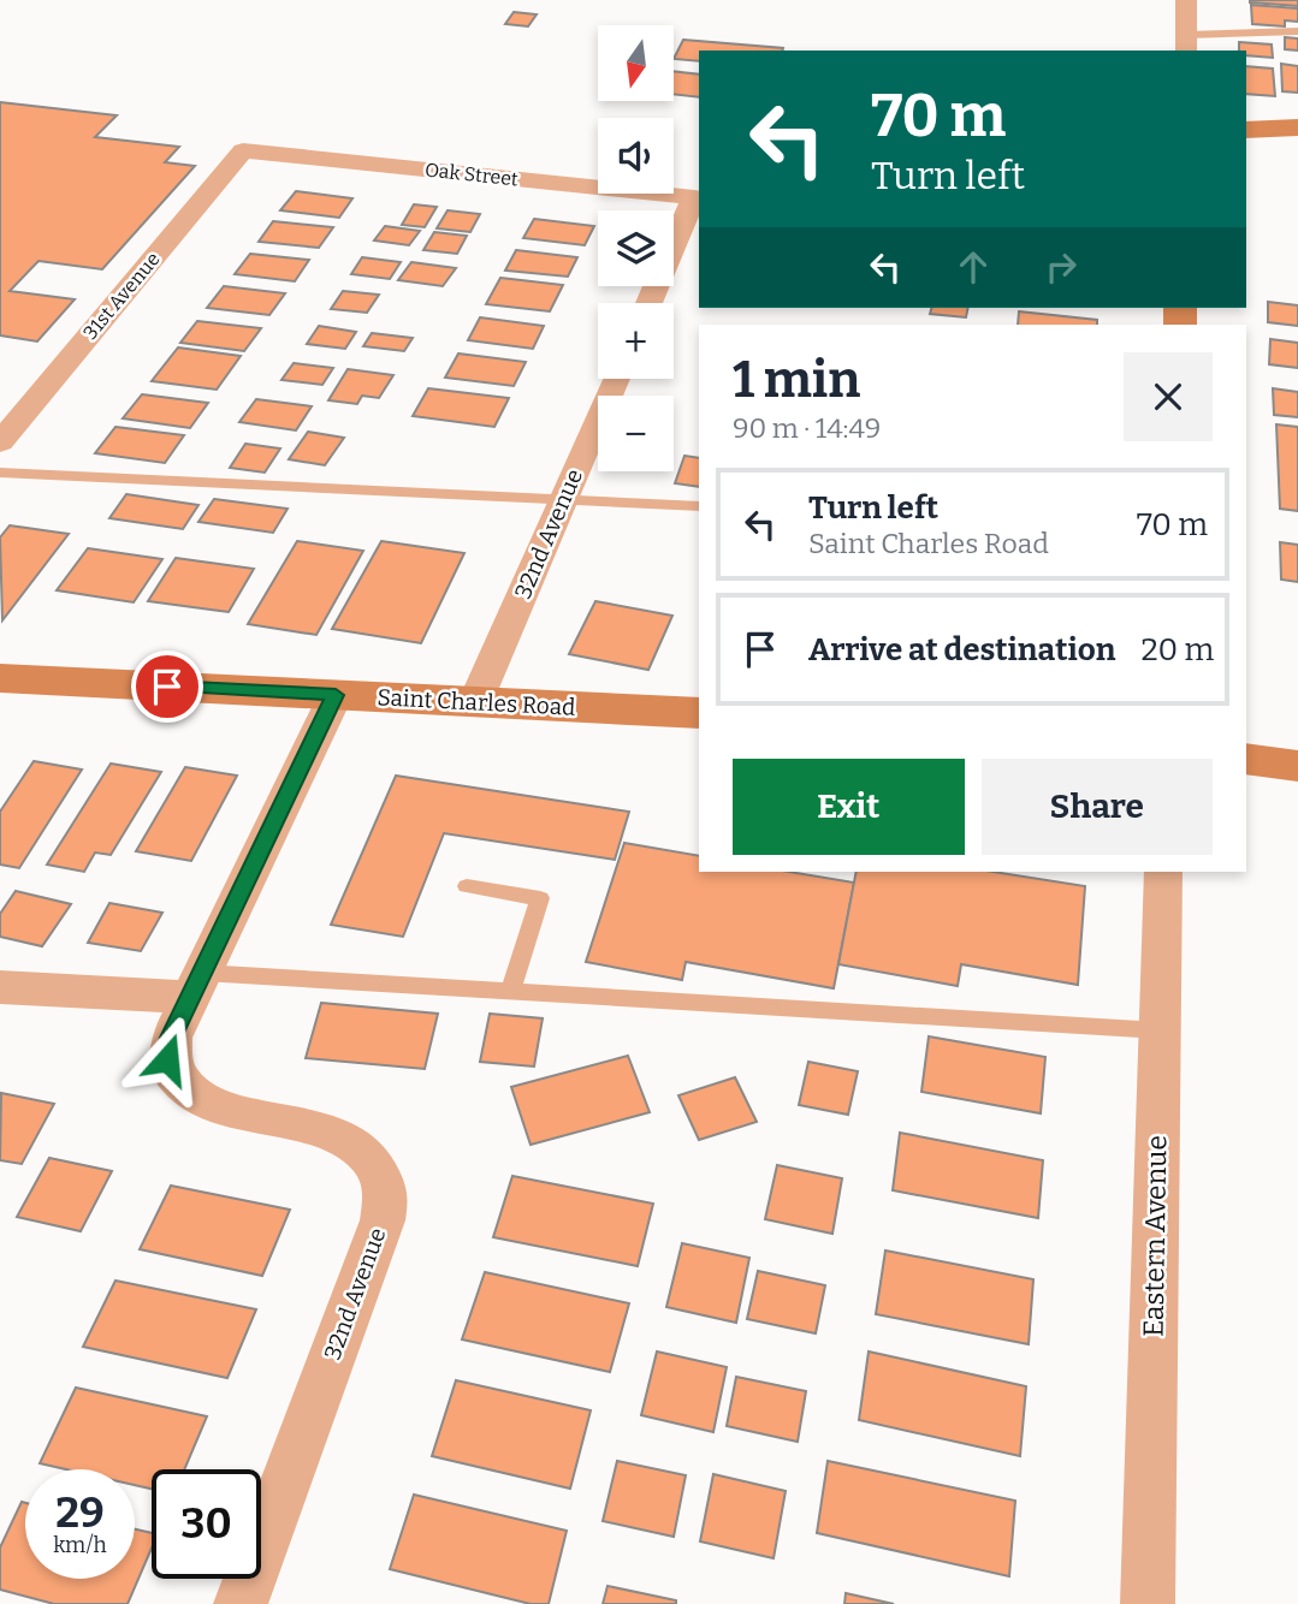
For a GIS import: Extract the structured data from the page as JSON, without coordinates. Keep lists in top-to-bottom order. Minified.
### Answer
{"streets":{"main road":["Saint Charles Road"],"street":["Oak Street","31st Avenue","32nd Avenue","Eastern Avenue"]},"crossings":[["Oak Street","31st Avenue"],["32nd Avenue","Saint Charles Road"]],"north":"bottom","page":{"map_buttons":["+","−"],"turn":["70 m","Turn left"],"heading":["1 min","90 m · 14:49"],"list":[{"name":"Turn left","note":"Saint Charles Road","value":"70 m"},{"name":"Arrive at destination","value":"20 m"}],"buttons":["Exit","Share"],"speed":"29 km/h","limit":"30"}}
